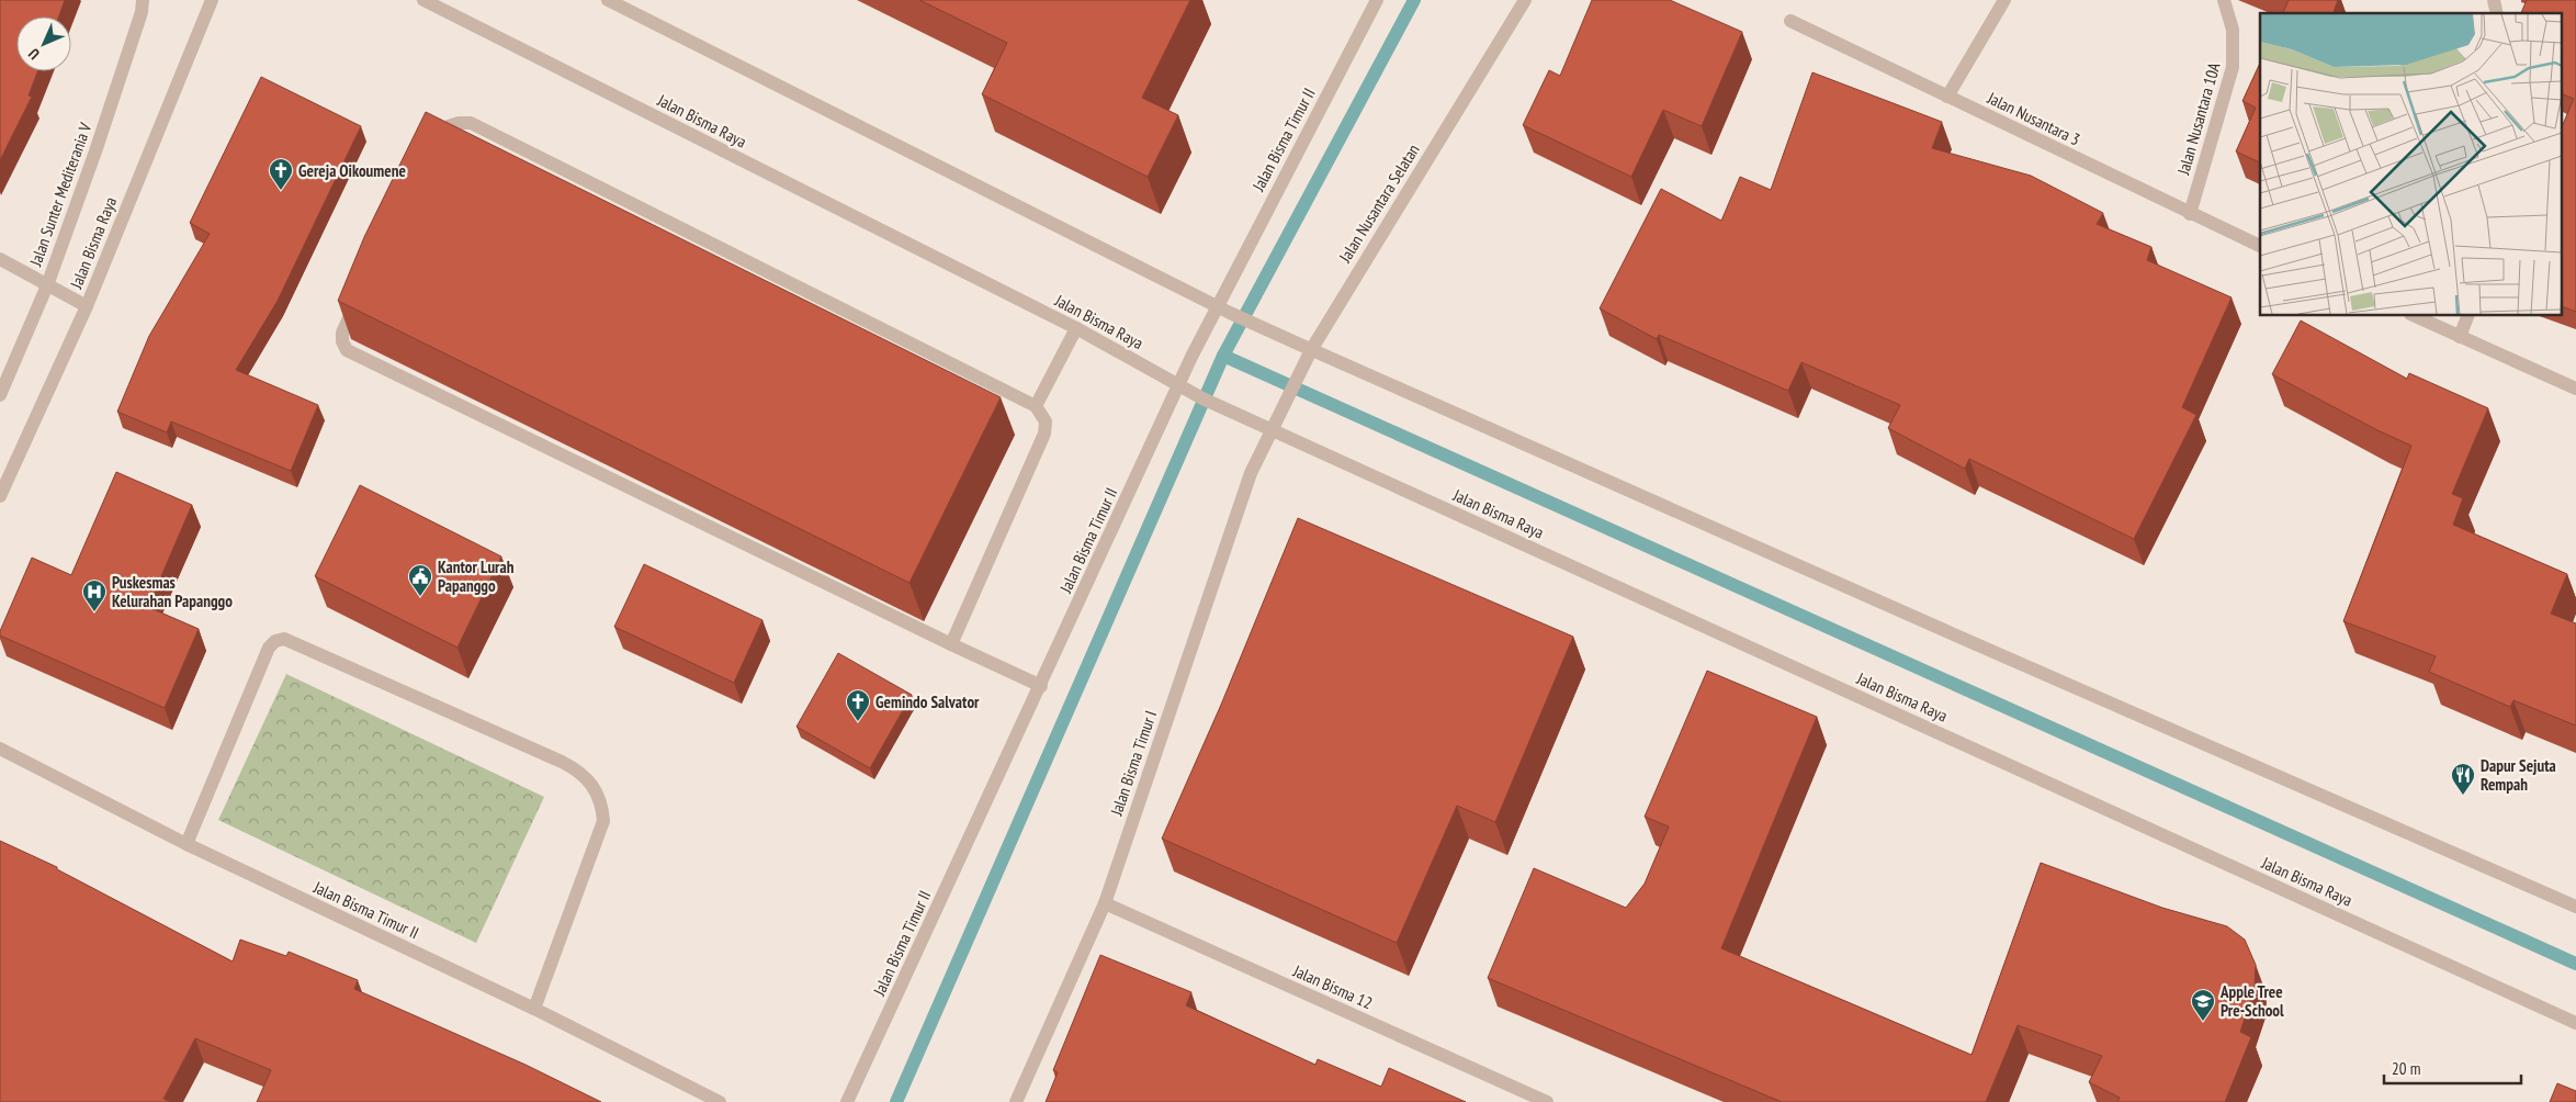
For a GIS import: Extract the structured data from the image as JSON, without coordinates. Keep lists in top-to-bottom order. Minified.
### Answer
{"streets":{"street":["Jalan Nusantara 3","Jalan Nusantara 10A","Jalan Bisma Raya","Jalan Bisma Timur II","Jalan Sunter Mediterania V","Jalan Nusantara Selatan","Jalan Bisma Timur I","Jalan Bisma 12"]},"crossings":[["Jalan Nusantara 3","Jalan Nusantara 10A"],["Jalan Bisma Raya","Jalan Bisma Timur II"],["Jalan Bisma Raya","Jalan Nusantara Selatan"],["Jalan Bisma Raya","Jalan Bisma Timur I"],["Jalan Nusantara Selatan","Jalan Bisma Timur I"],["Jalan Bisma Timur I","Jalan Bisma 12"]],"places":{"church":["Gereja Oikoumene","Gemindo Salvator"],"public building":["Kantor Lurah Papanggo"],"hospital":["Puskesmas Kelurahan Papanggo"],"restaurant":["Dapur Sejuta Rempah"],"school or university":["Apple Tree Pre-School"]},"scale_bar":"20 m","north":"bottom left"}
